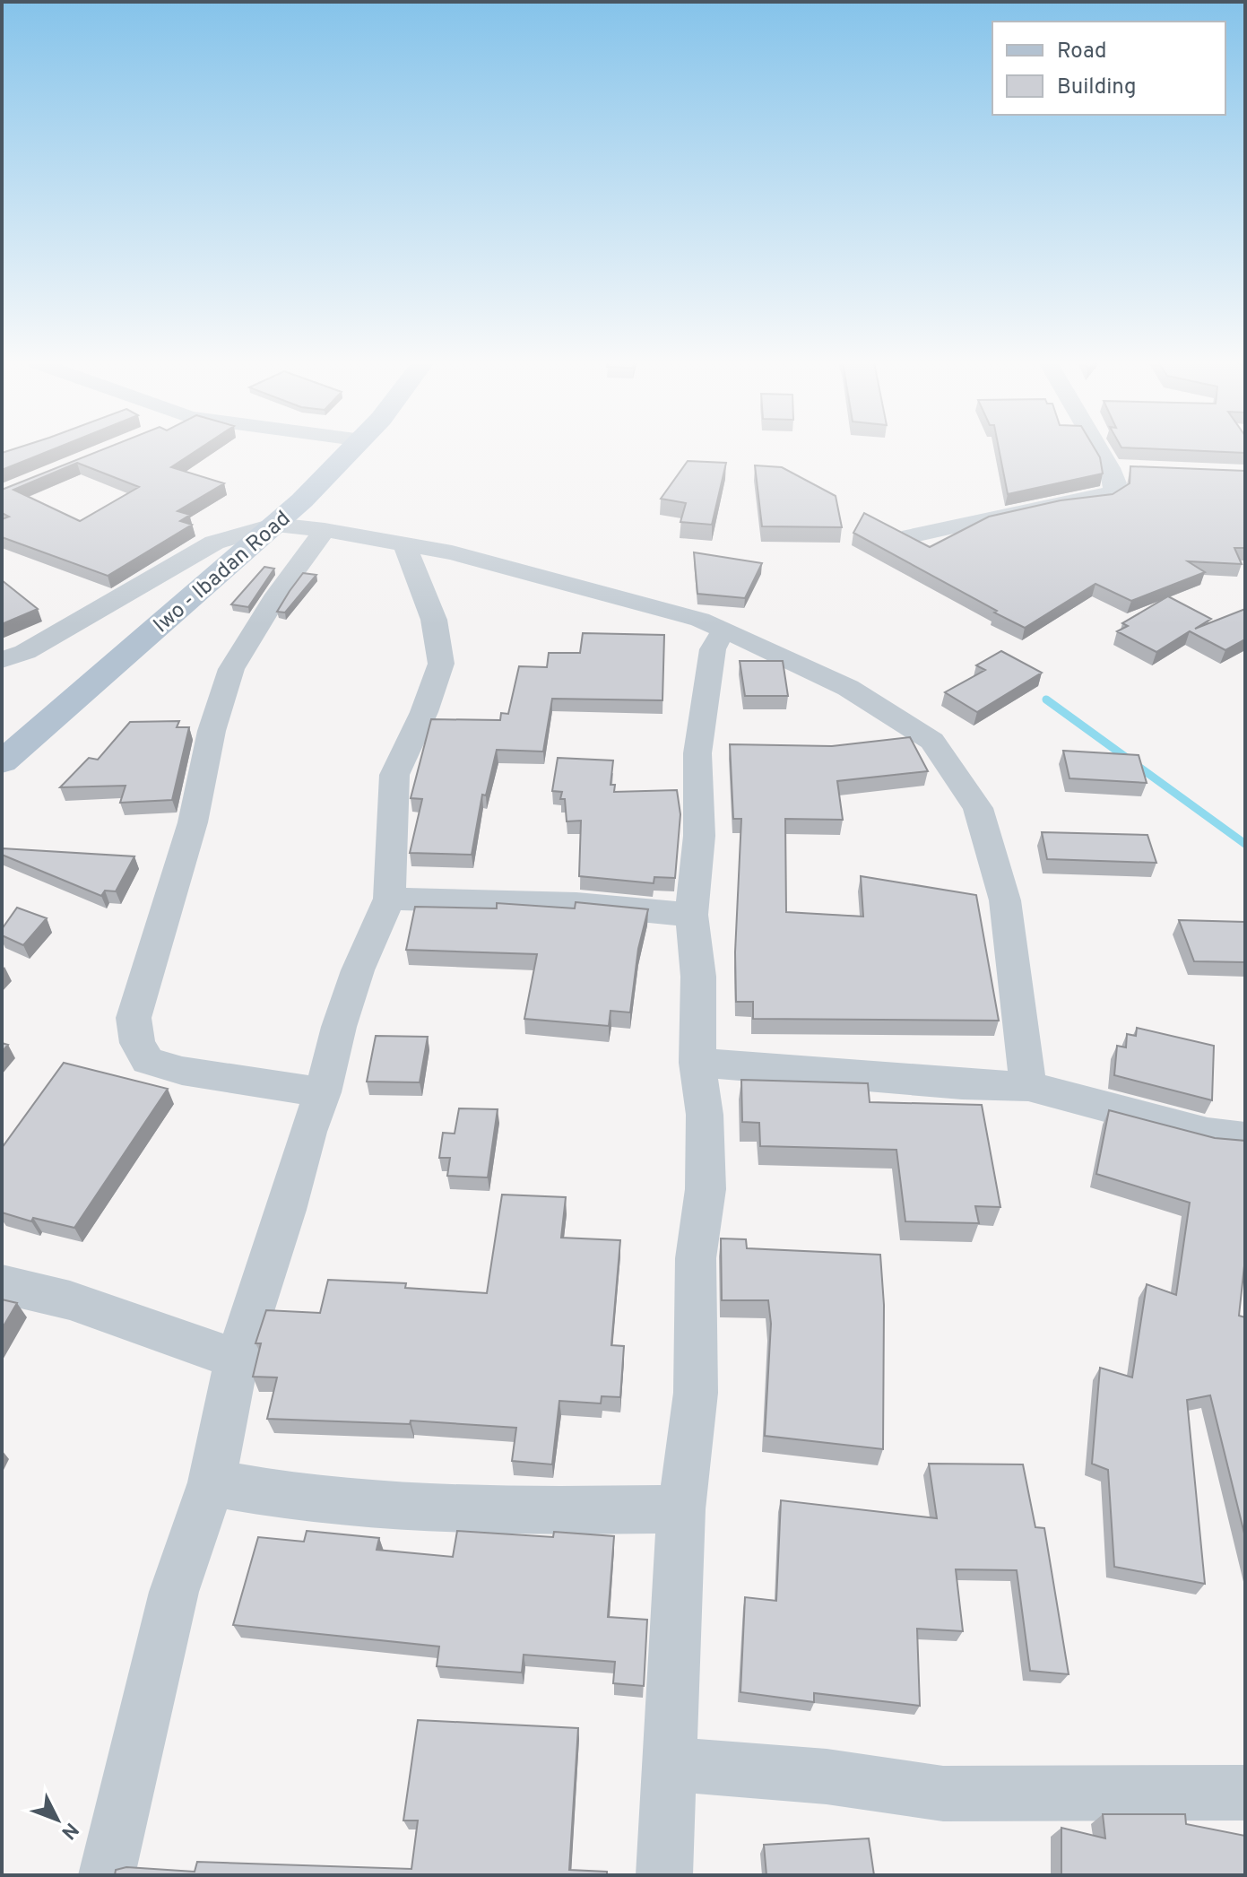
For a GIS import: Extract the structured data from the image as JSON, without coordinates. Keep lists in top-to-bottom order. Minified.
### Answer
{"streets":{"main road":["Iwo - Ibadan Road"]},"legend":["Road","Building"],"north":"bottom right"}
